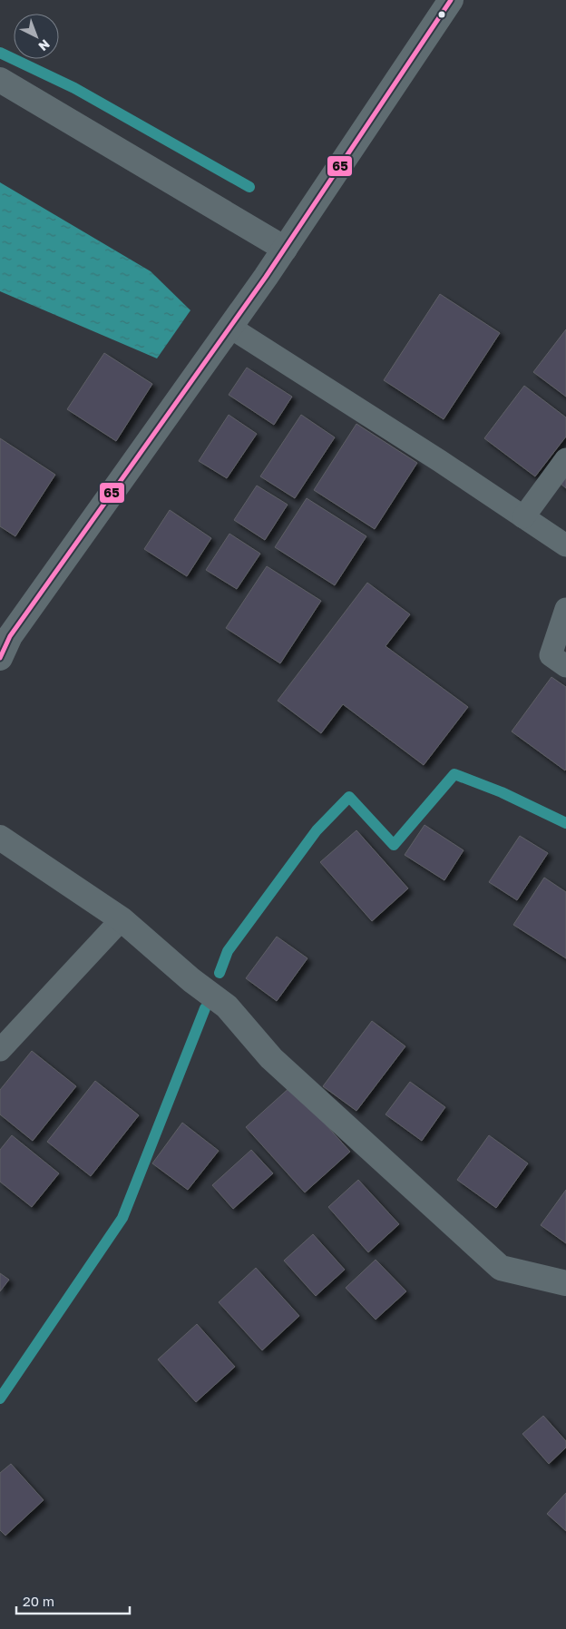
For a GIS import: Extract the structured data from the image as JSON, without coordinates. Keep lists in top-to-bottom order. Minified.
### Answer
{"lines":["transit line 65"],"scale_bar":"20 m","north":"bottom right"}
